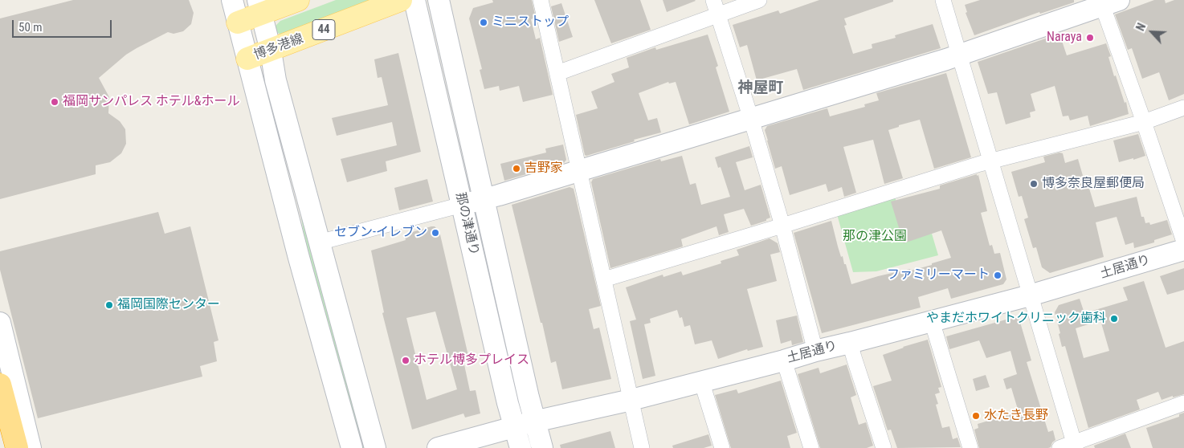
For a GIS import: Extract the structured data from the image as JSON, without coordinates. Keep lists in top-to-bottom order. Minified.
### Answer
{"streets":{"main road":["44","博多港線"],"street":["那の津通り","土居通り"]},"crossings":[["那の津通り","土居通り"]],"districts":["神屋町"],"parks":["那の津公園"],"places":["ミニストップ","Naraya","福岡サンパレス ホテル&ホール","吉野家","博多奈良屋郵便局","セブン-イレブン","ファミリーマート","福岡国際センター","やまだホワイトクリニック歯科","ホテル博多プレイス","水たき長野"],"scale_bar":"50 m","north":"top left"}
